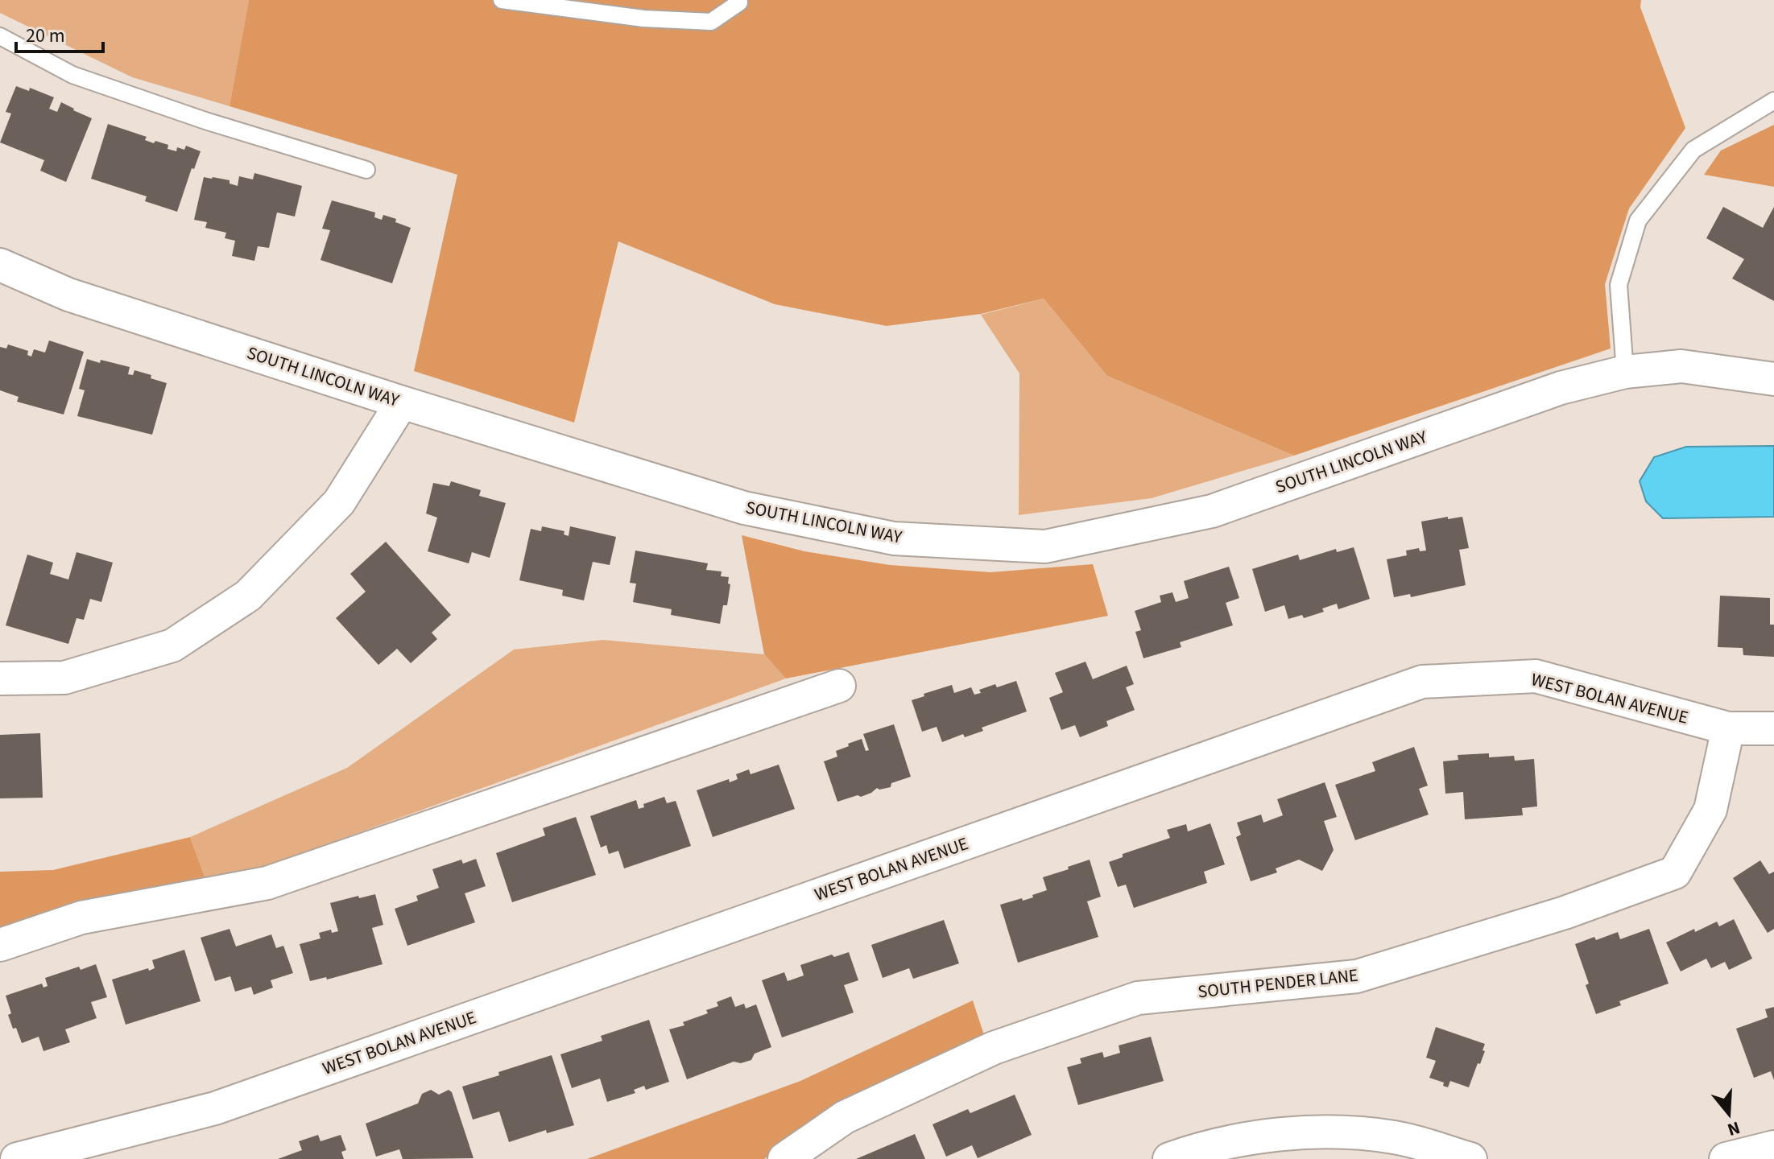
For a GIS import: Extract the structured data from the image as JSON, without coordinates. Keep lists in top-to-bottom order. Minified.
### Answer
{"streets":{"street":["SOUTH LINCOLN WAY","WEST BOLAN AVENUE","SOUTH PENDER LANE"]},"crossings":[["WEST BOLAN AVENUE","SOUTH PENDER LANE"]],"scale_bar":"20 m","north":"bottom"}
